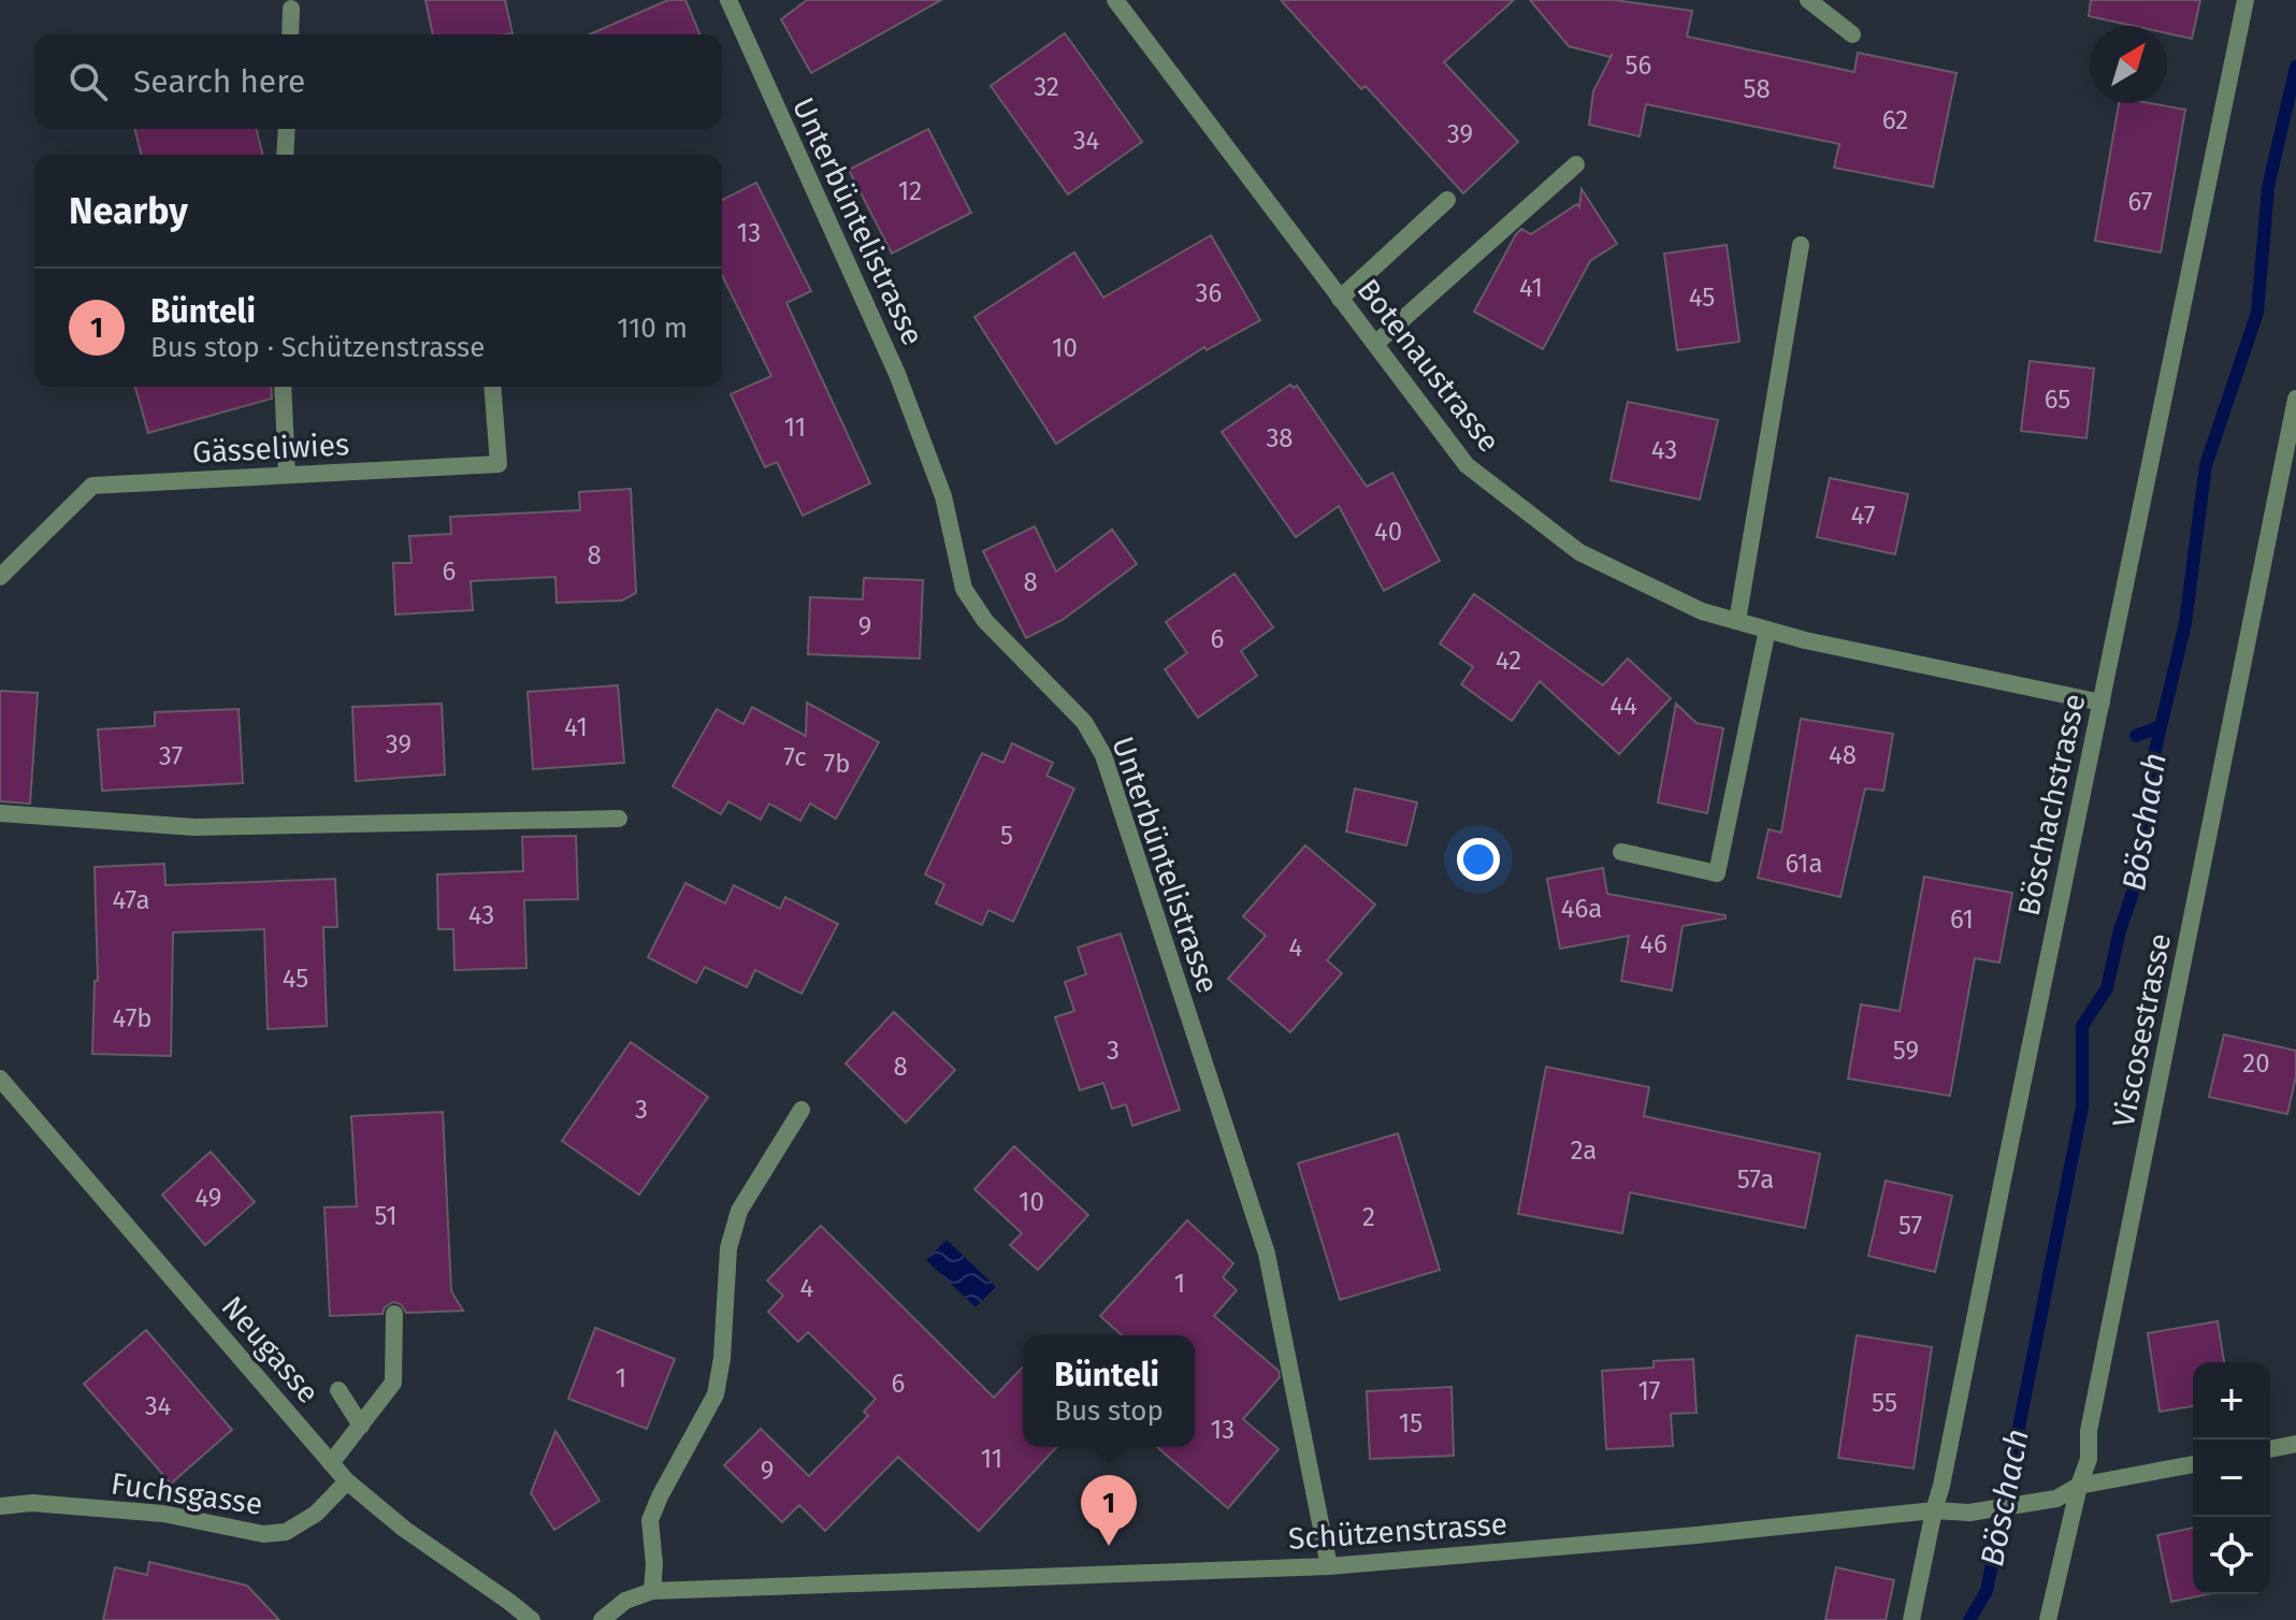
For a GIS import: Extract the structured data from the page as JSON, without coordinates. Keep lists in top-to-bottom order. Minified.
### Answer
{"streets":{"street":["Unterbüntelistrasse","Botenaustrasse","Gässeliwies","Böschachstrasse","Viscosestrasse","Neugasse","Fuchsgasse","Schützenstrasse"]},"crossings":[["Unterbüntelistrasse","Schützenstrasse"],["Botenaustrasse","Böschachstrasse"],["Böschachstrasse","Schützenstrasse"],["Viscosestrasse","Schützenstrasse"],["Neugasse","Fuchsgasse"]],"water":["Böschach"],"house_numbers":["56","32","58","62","39","34","12","67","13","41","36","45","10","65","11","38","43","47","40","8","6","8","9","6","42","44","41","39","48","37","7c","7b","5","61a","47a","46a","43","61","46","4","45","47b","3","59","20","8","3","2a","57a","49","10","51","2","57","1","4","1","6","17","55","34","15","13","11","9"],"north":"top right","page":{"search":"Search here","heading":"Nearby","list":[{"mark":"1","name":"Bünteli","note":"Bus stop · Schützenstrasse","value":"110 m"}],"popup":["Bünteli","Bus stop"],"map_buttons":["+","−"],"pins":"1"}}
